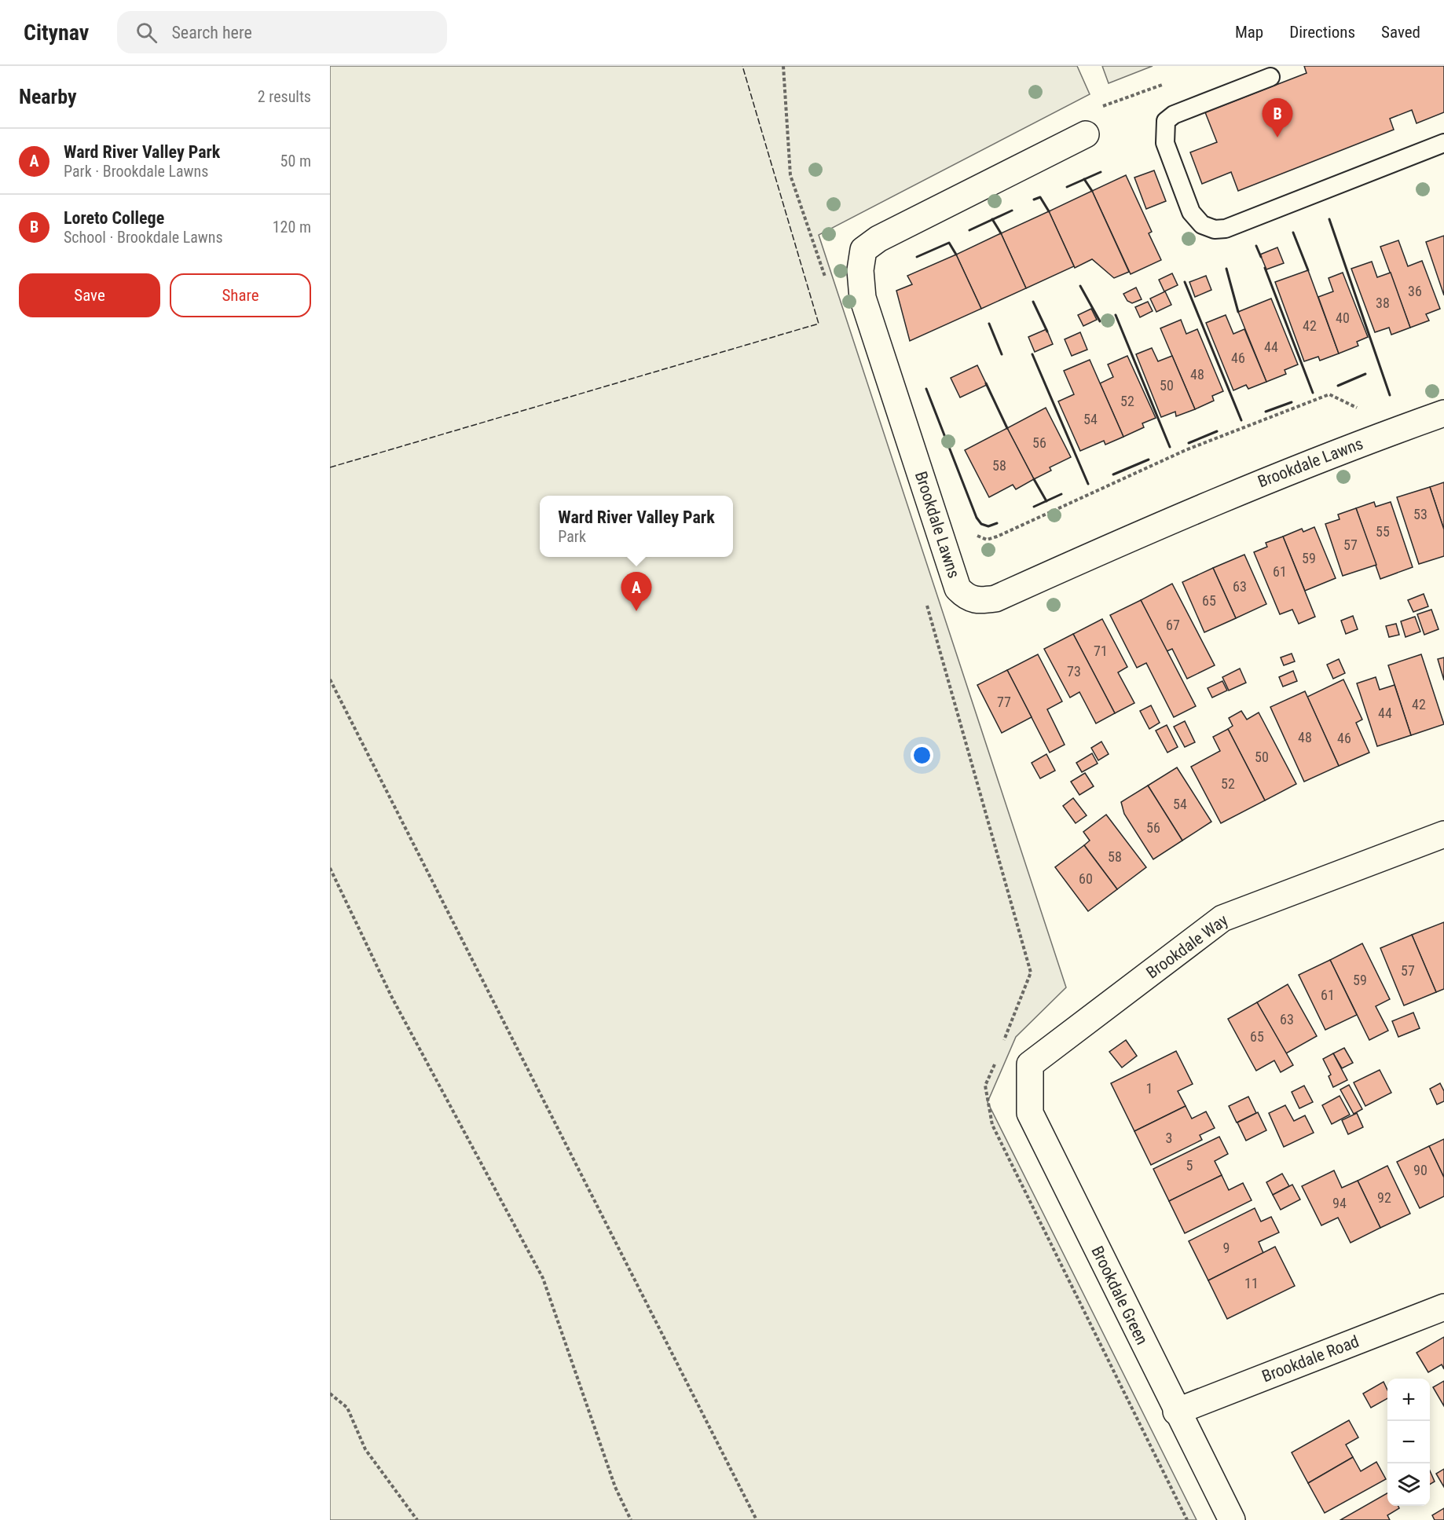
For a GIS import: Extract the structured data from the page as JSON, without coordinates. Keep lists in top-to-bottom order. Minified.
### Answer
{"streets":{"street":["Brookdale Lawns","Brookdale Way","Brookdale Green","Brookdale Road"]},"crossings":[["Brookdale Way","Brookdale Green"],["Brookdale Green","Brookdale Road"]],"house_numbers":["36","38","40","42","44","46","48","50","52","54","56","58","53","55","57","59","61","63","65","67","71","73","77","42","44","48","46","50","52","54","56","58","60","57","59","61","63","65","1","3","5","90","92","94","9","11"],"page":{"header":"Citynav","search":"Search here","nav":["Map","Directions","Saved"],"heading":["Nearby","2 results"],"pins":["B","A"],"list":[{"mark":"A","name":"Ward River Valley Park","note":"Park · Brookdale Lawns","value":"50 m"},{"mark":"B","name":"Loreto College","note":"School · Brookdale Lawns","value":"120 m"}],"buttons":["Save","Share"],"popup":["Ward River Valley Park","Park"],"map_buttons":["+","−"]}}
